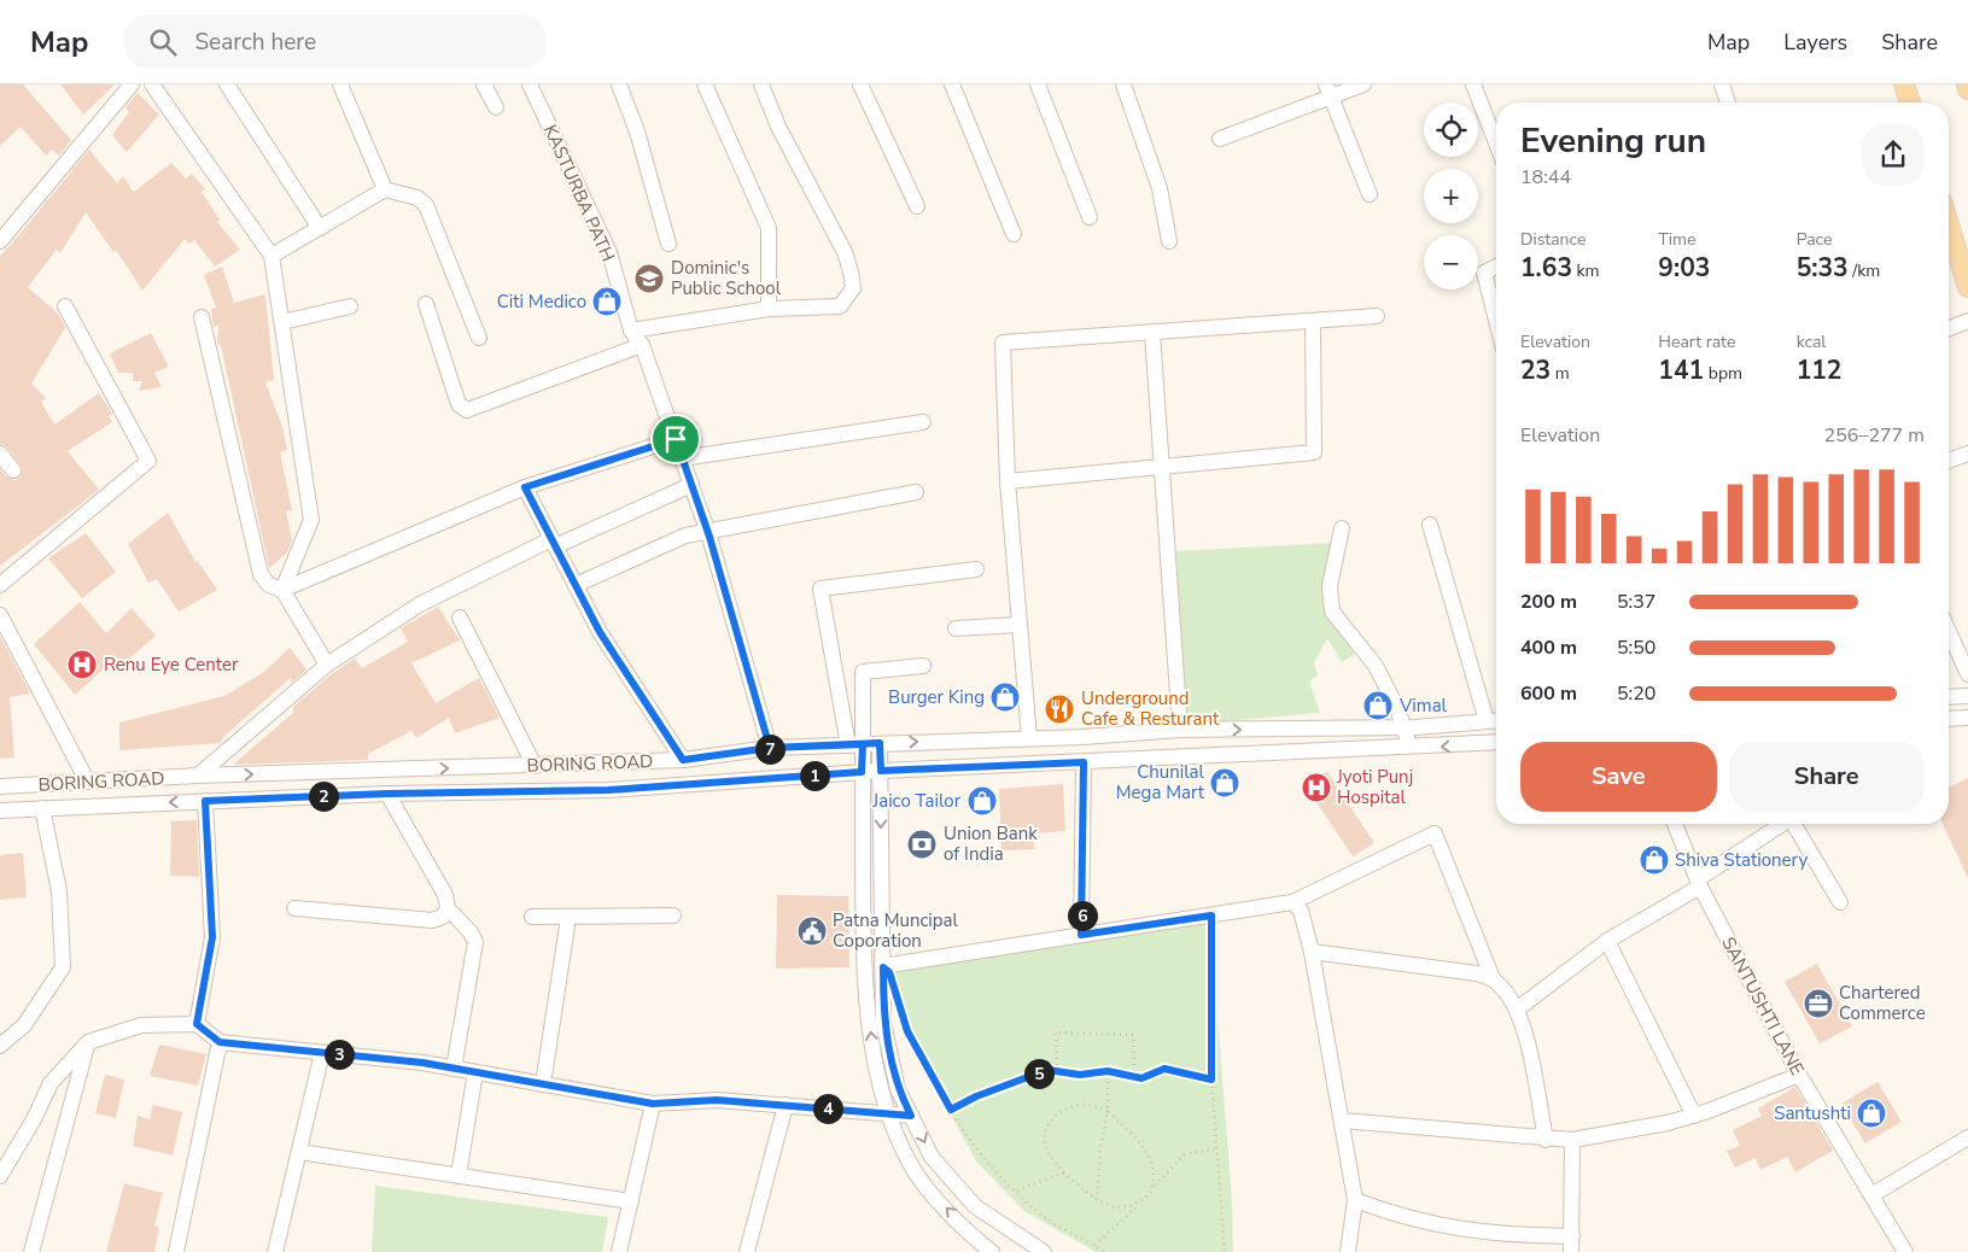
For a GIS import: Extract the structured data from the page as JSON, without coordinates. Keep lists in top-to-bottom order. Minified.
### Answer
{"streets":{"street":["KASTURBA PATH","BORING ROAD","SANTUSHTI LANE"]},"crossings":[["KASTURBA PATH","BORING ROAD"]],"places":{"school or university":["Dominic's Public School"],"shop":["Citi Medico","Burger King","Vimal","Chunilal Mega Mart","Jaico Tailor","Shiva Stationery","Santushti"],"hospital":["Renu Eye Center","Jyoti Punj Hospital"],"restaurant":["Underground Cafe & Resturant"],"bank":["Union Bank of India"],"public building":["Patna Muncipal Coporation"],"office":["Chartered Commerce"]},"page":{"header":"Map","search":"Search here","nav":["Map","Layers","Share"],"map_buttons":["+","−"],"heading":["Evening run","18:44"],"stats":[["Distance","1.63 km"],["Time","9:03"],["Pace","5:33 /km"],["Elevation","23 m"],["Heart rate","141 bpm"],["kcal","112"]],"chart":["Elevation","256–277 m"],"list":[{"name":"200 m","note":"5:37"},{"name":"400 m","note":"5:50"},{"name":"600 m","note":"5:20"}],"buttons":["Save","Share"],"pins":["7","1","2","6","3","5","4"]}}
